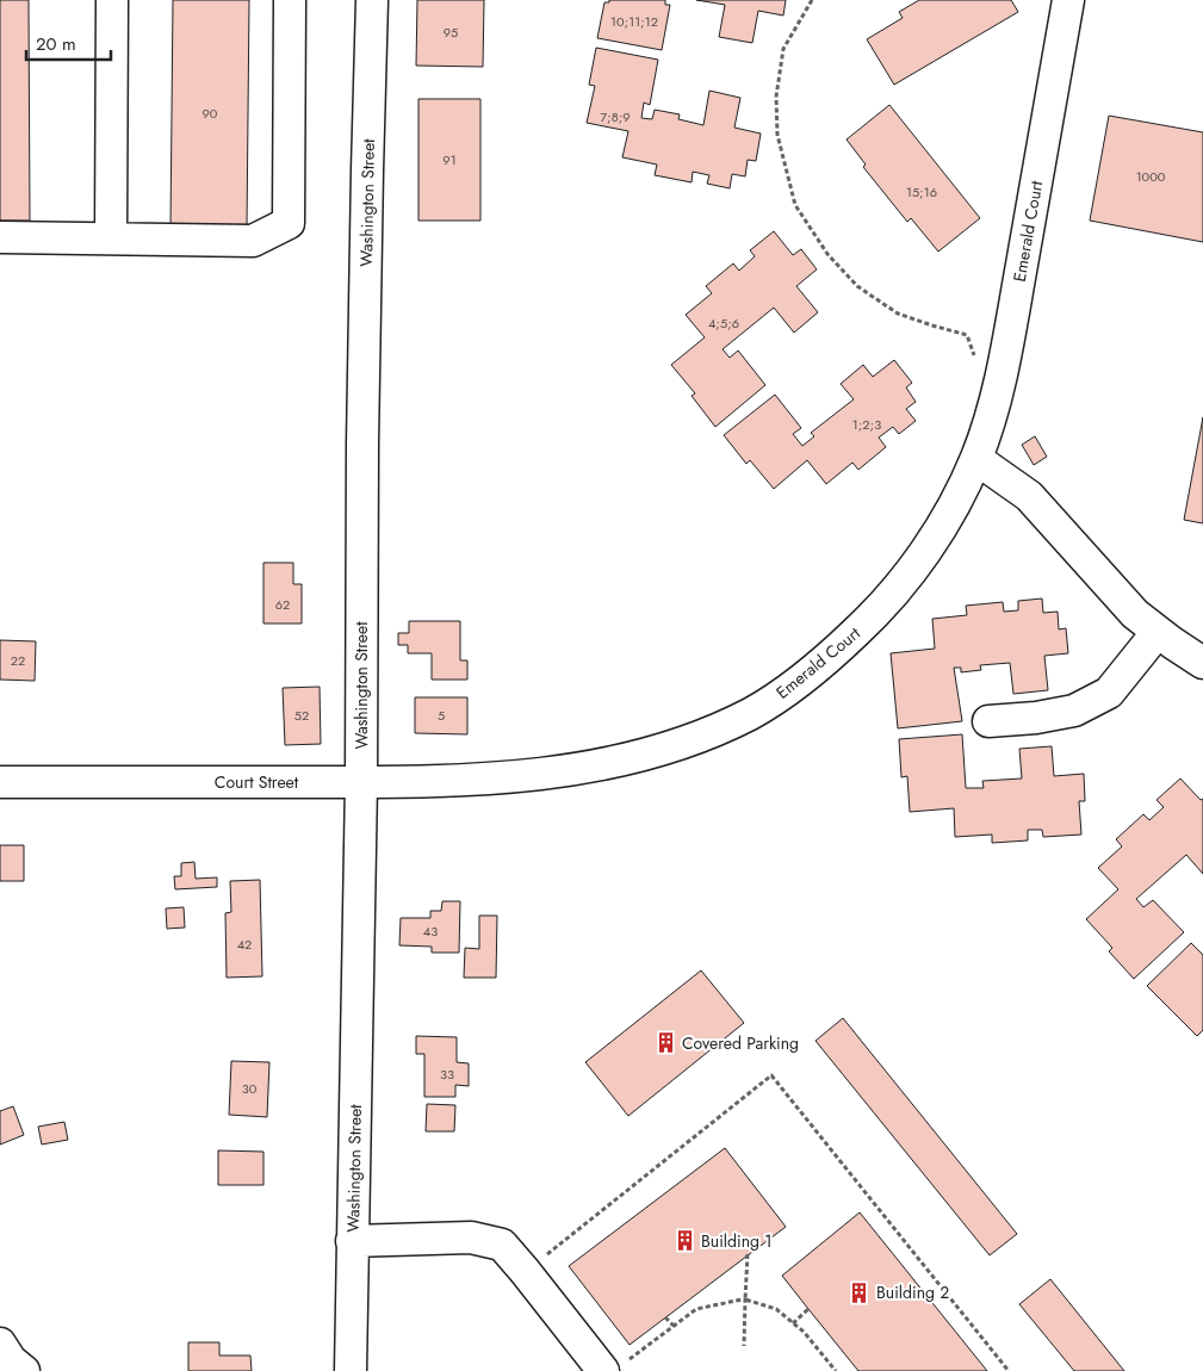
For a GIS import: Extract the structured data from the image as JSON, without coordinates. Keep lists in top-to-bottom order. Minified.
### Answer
{"streets":{"street":["Washington Street","Emerald Court","Court Street"]},"crossings":[["Washington Street","Court Street"],["Emerald Court","Court Street"]],"places":{"building":["Covered Parking","Building 1","Building 2"]},"house_numbers":["10;11;12","95","90","7;8;9","91","1000","15;16","4;5;6","1;2;3","62","22","52","5","43","42","33","30"],"scale_bar":"20 m"}
